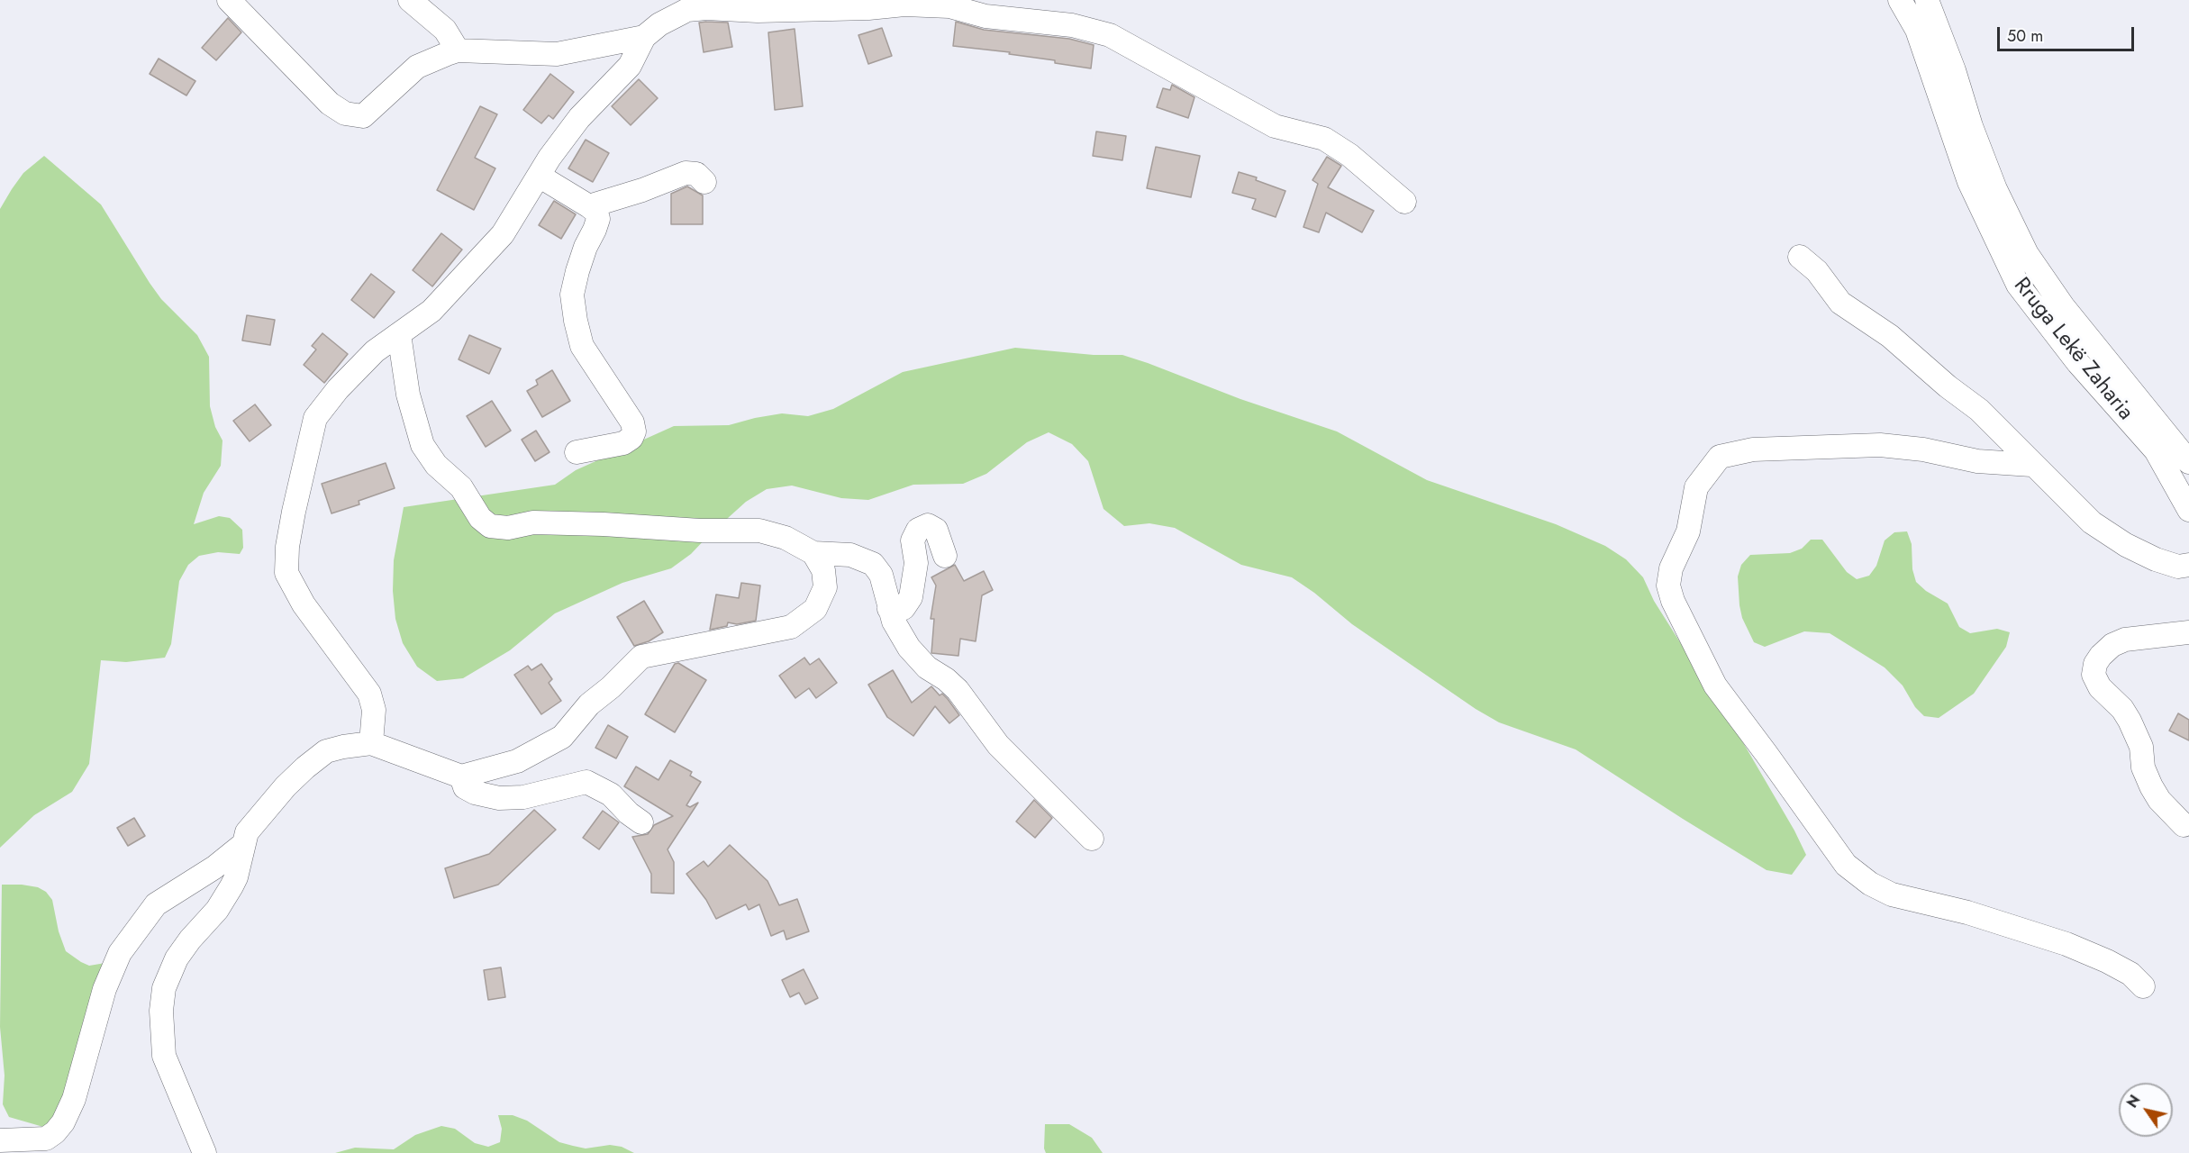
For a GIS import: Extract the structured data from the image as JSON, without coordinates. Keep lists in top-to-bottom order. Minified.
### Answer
{"streets":{"street":["Rruga Lekë Zaharia"]},"scale_bar":"50 m","north":"top left"}
